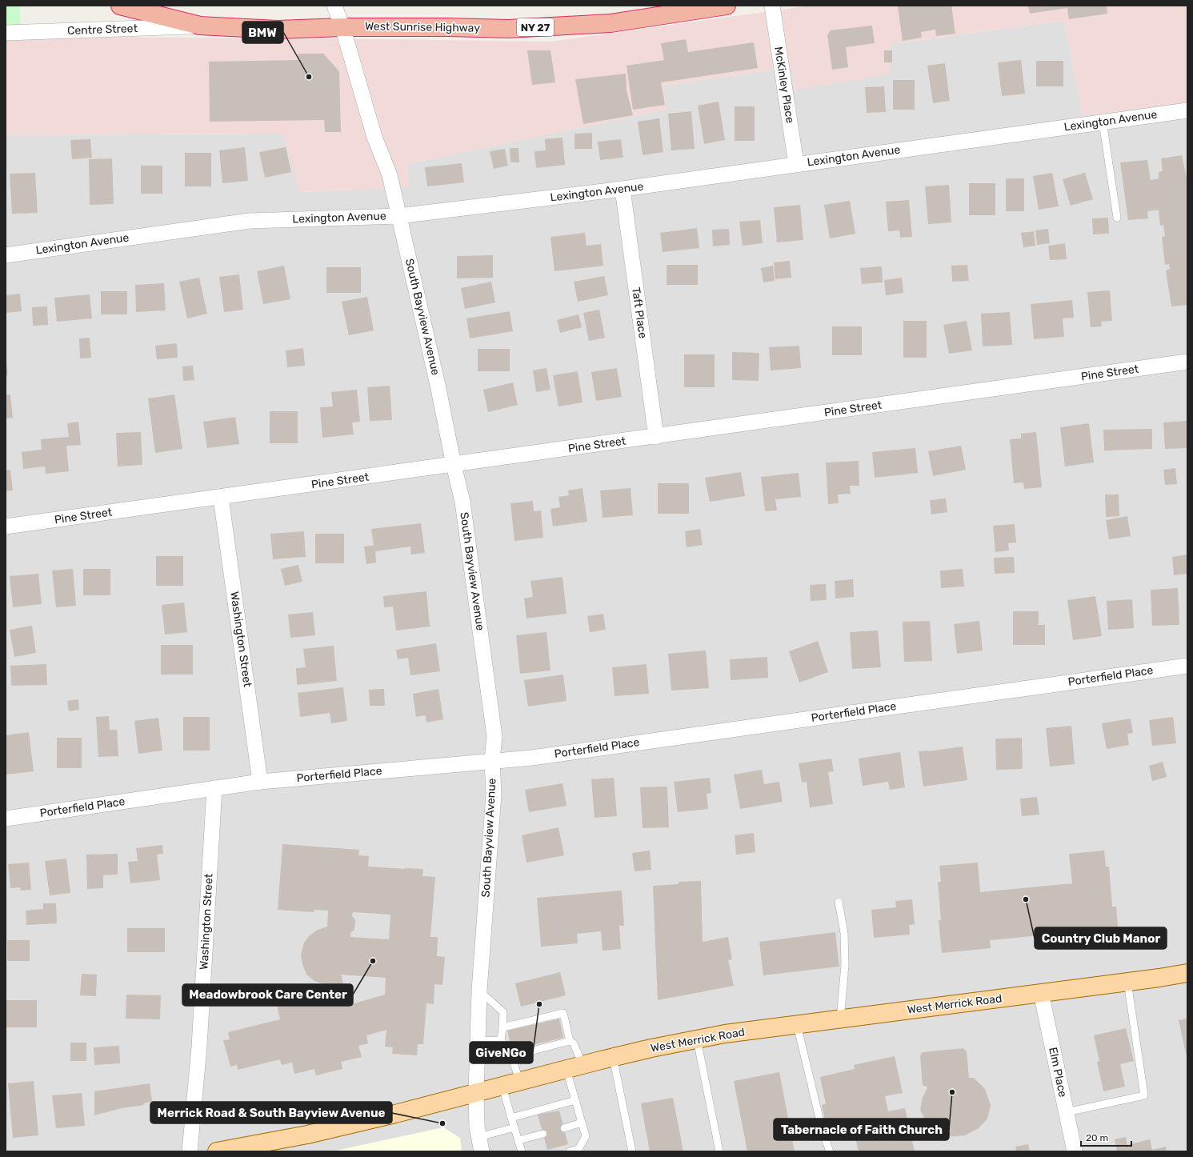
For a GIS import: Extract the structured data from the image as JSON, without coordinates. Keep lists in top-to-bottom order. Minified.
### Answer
{"streets":{"highway":["West Sunrise Highway","NY 27"],"main road":["West Merrick Road"],"street":["Centre Street","McKinley Place","Lexington Avenue","Taft Place","South Bayview Avenue","Pine Street","Washington Street","Porterfield Place","Elm Place"]},"crossings":[["West Sunrise Highway","Centre Street"],["West Sunrise Highway","South Bayview Avenue"],["McKinley Place","Lexington Avenue"],["Lexington Avenue","Taft Place"],["Lexington Avenue","South Bayview Avenue"],["Taft Place","Pine Street"],["South Bayview Avenue","Pine Street"],["South Bayview Avenue","Porterfield Place"],["South Bayview Avenue","West Merrick Road"],["Pine Street","Washington Street"],["Washington Street","Porterfield Place"],["West Merrick Road","Elm Place"]],"places":["BMW","Country Club Manor","Meadowbrook Care Center","GiveNGo","Tabernacle of Faith Church","Merrick Road & South Bayview Avenue"],"scale_bar":"20 m"}
